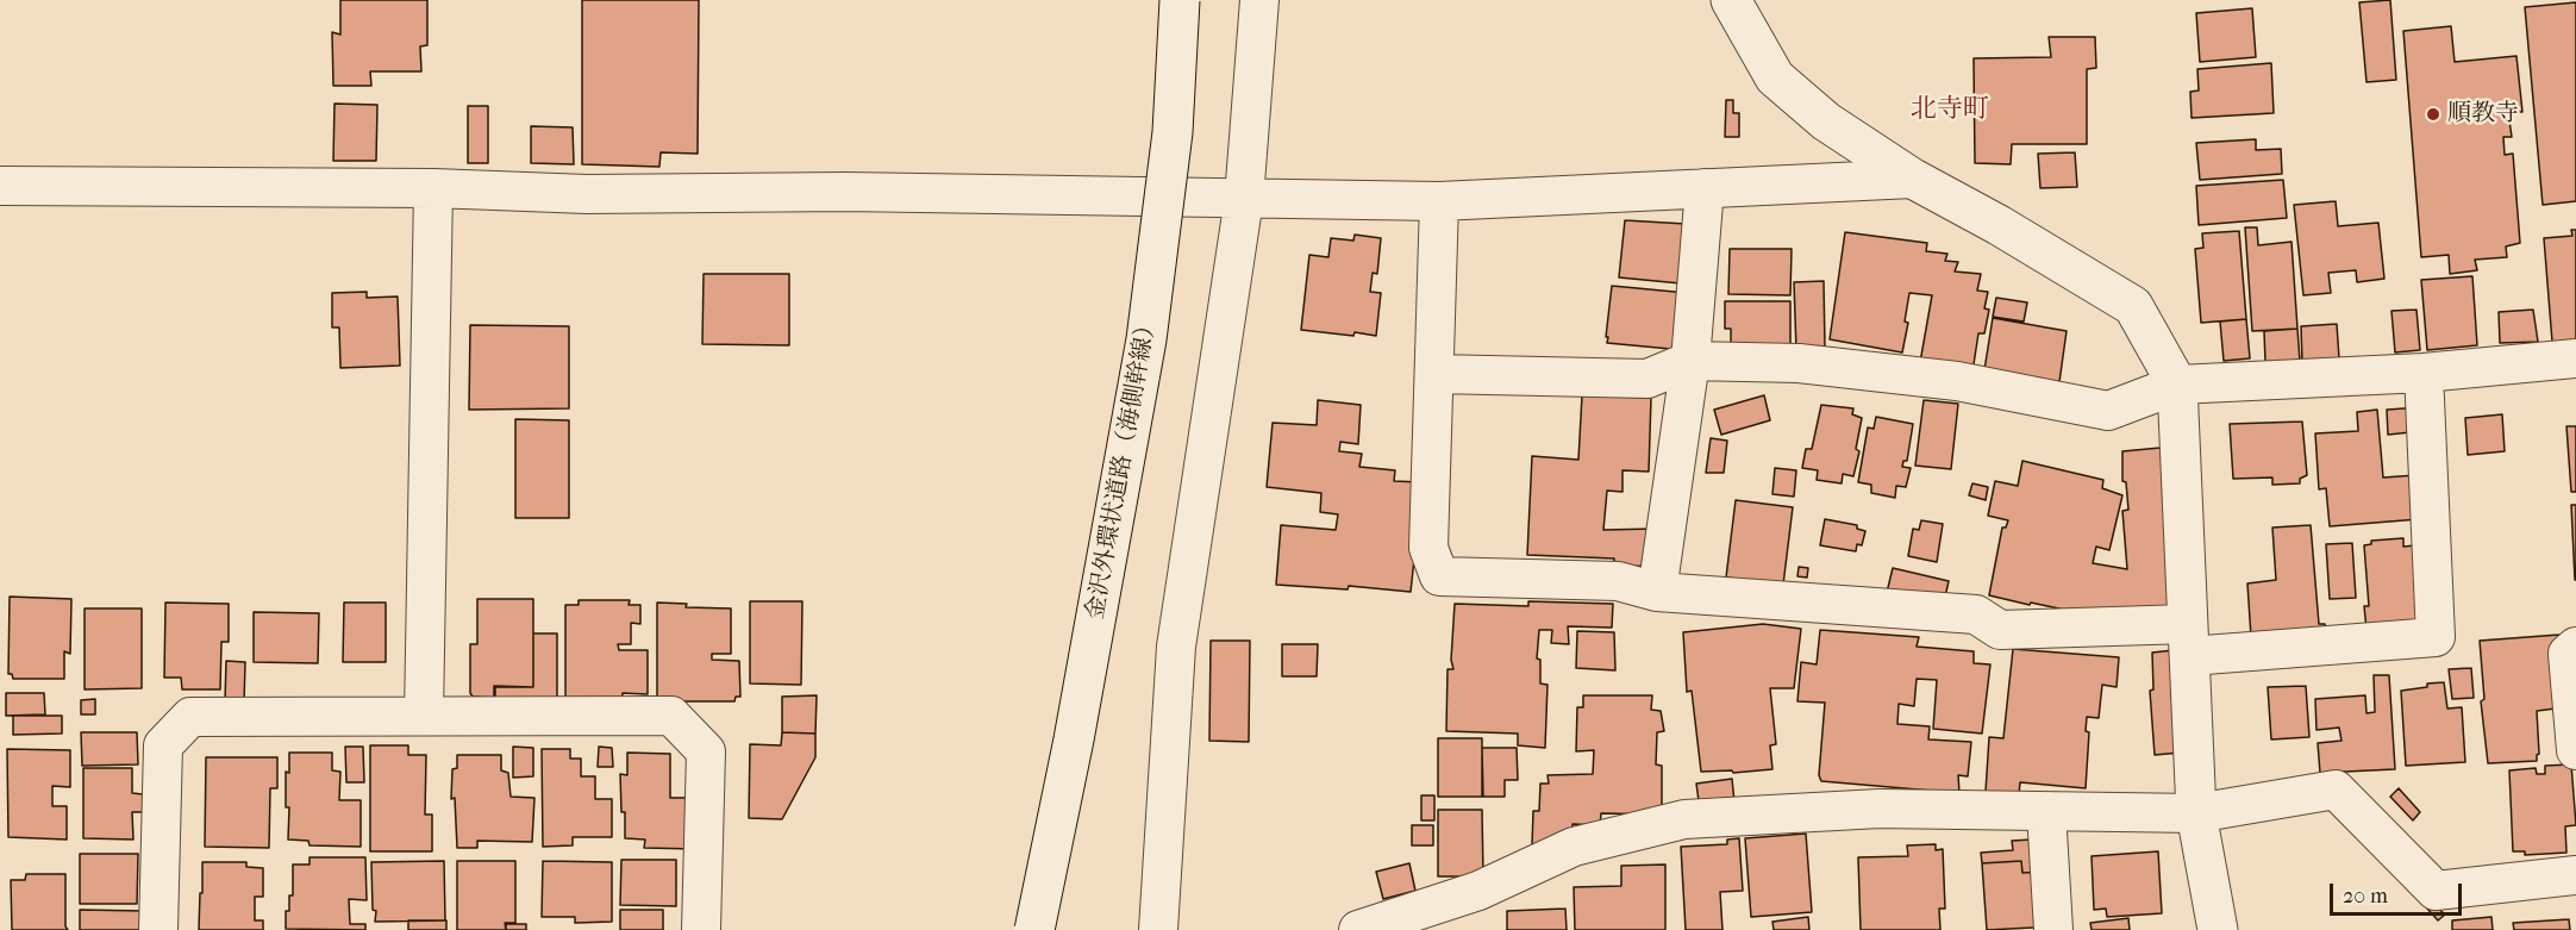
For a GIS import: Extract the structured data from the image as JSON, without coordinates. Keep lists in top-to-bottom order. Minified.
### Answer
{"streets":{"street":["金沢外環状道路（海側幹線）"]},"districts":["北寺町"],"places":["順教寺"],"scale_bar":"20 m"}
